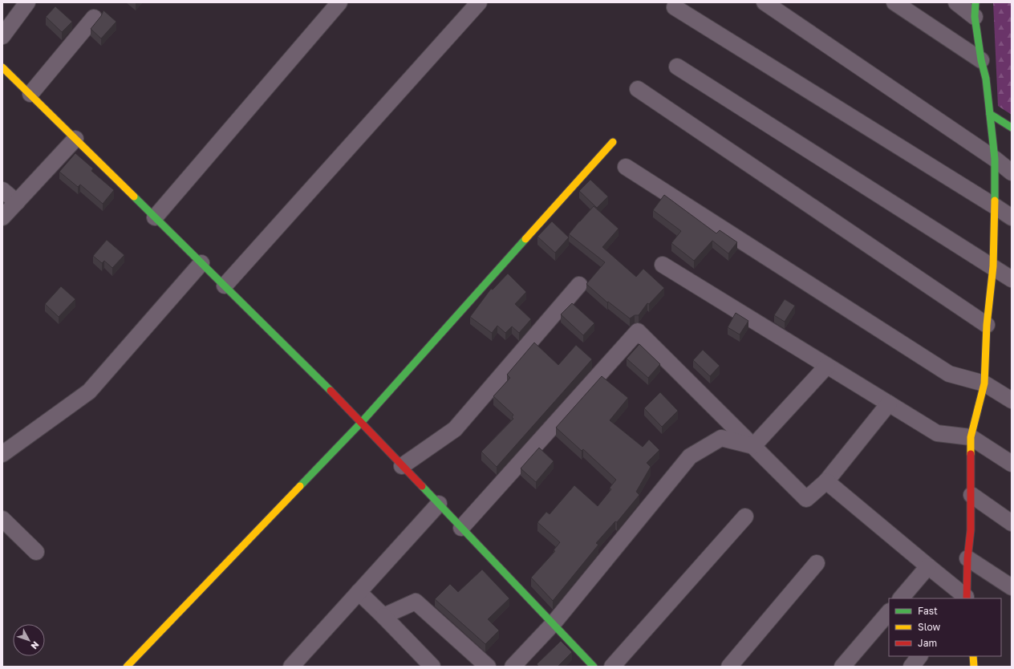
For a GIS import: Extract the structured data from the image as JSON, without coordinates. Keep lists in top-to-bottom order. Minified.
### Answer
{"legend":["Fast","Slow","Jam"],"north":"bottom right"}
